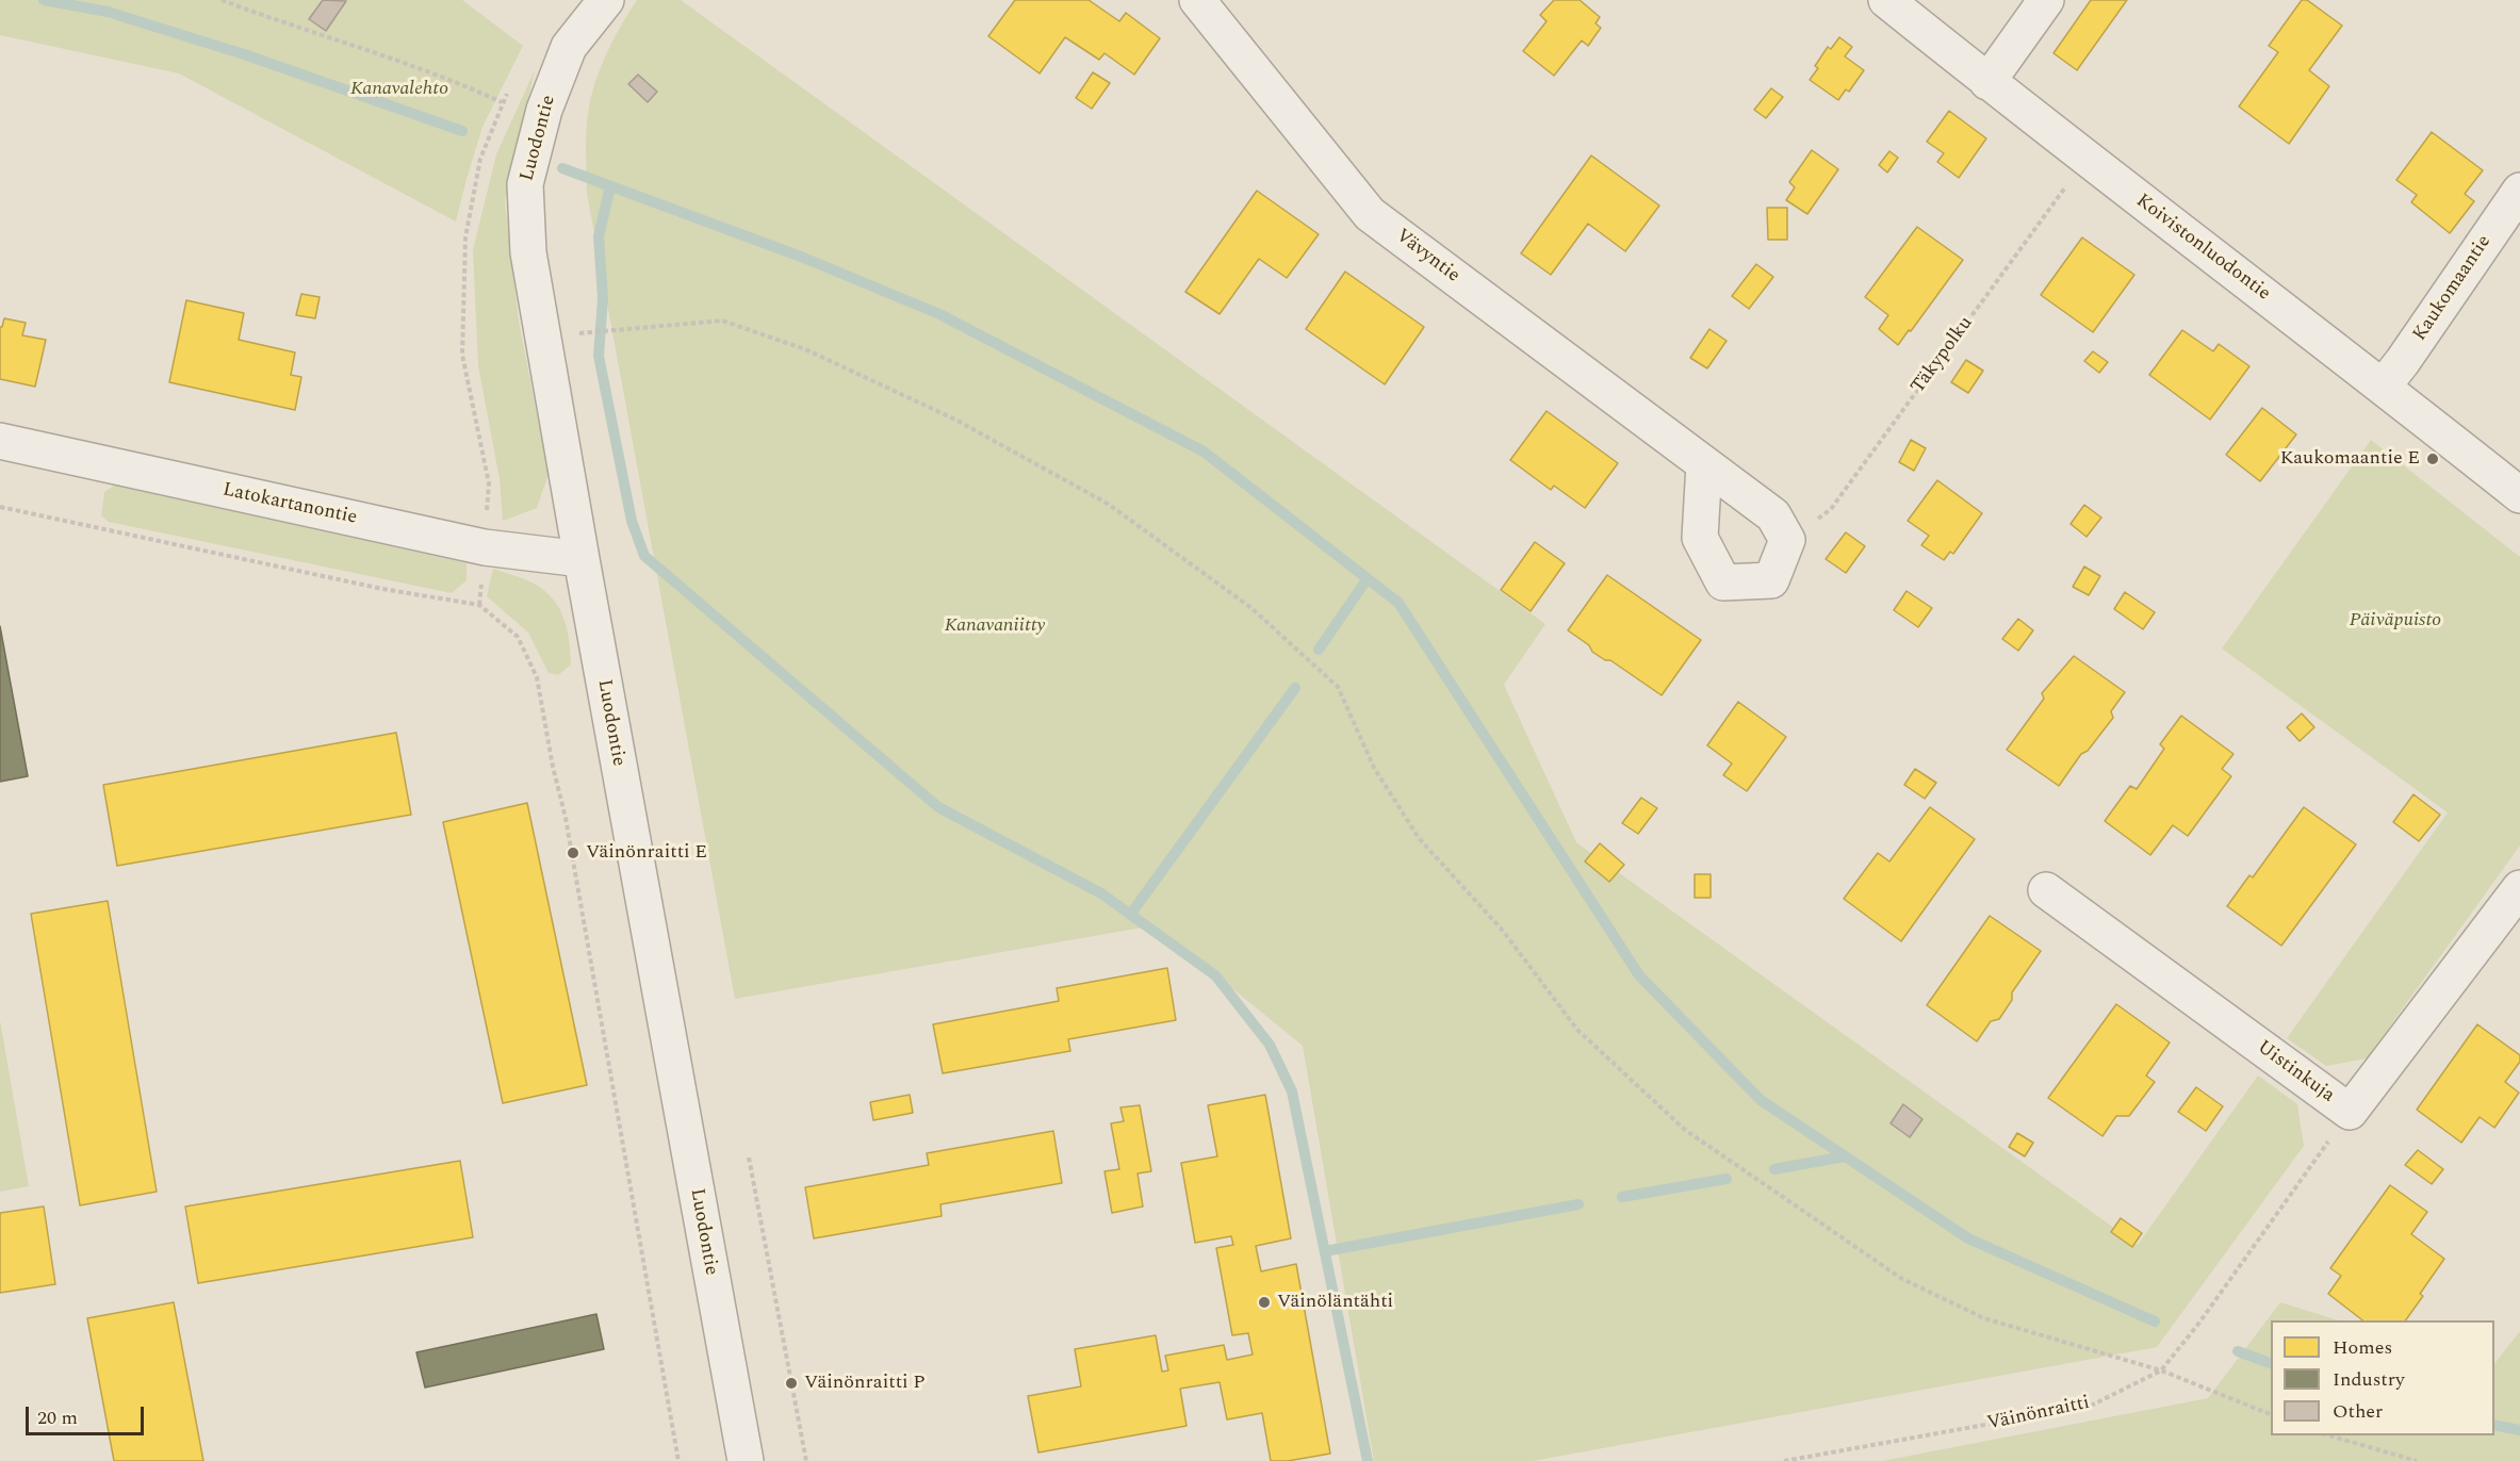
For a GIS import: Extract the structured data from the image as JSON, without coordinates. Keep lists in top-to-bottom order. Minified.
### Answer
{"streets":{"street":["Luodontie","Koivistonluodontie","Vävyntie","Kaukomaantie","Latokartanontie","Uistinkuja"],"path":["Täkypolku","Väinönraitti"]},"crossings":[["Luodontie","Latokartanontie"],["Koivistonluodontie","Kaukomaantie"],["Koivistonluodontie","Täkypolku"],["Vävyntie","Täkypolku"],["Uistinkuja","Väinönraitti"]],"parks":["Kanavalehto","Päiväpuisto","Kanavaniitty"],"places":["Kaukomaantie E","Väinönraitti E","Väinöläntähti","Väinönraitti P"],"legend":["Homes","Industry","Other"],"scale_bar":"20 m"}
